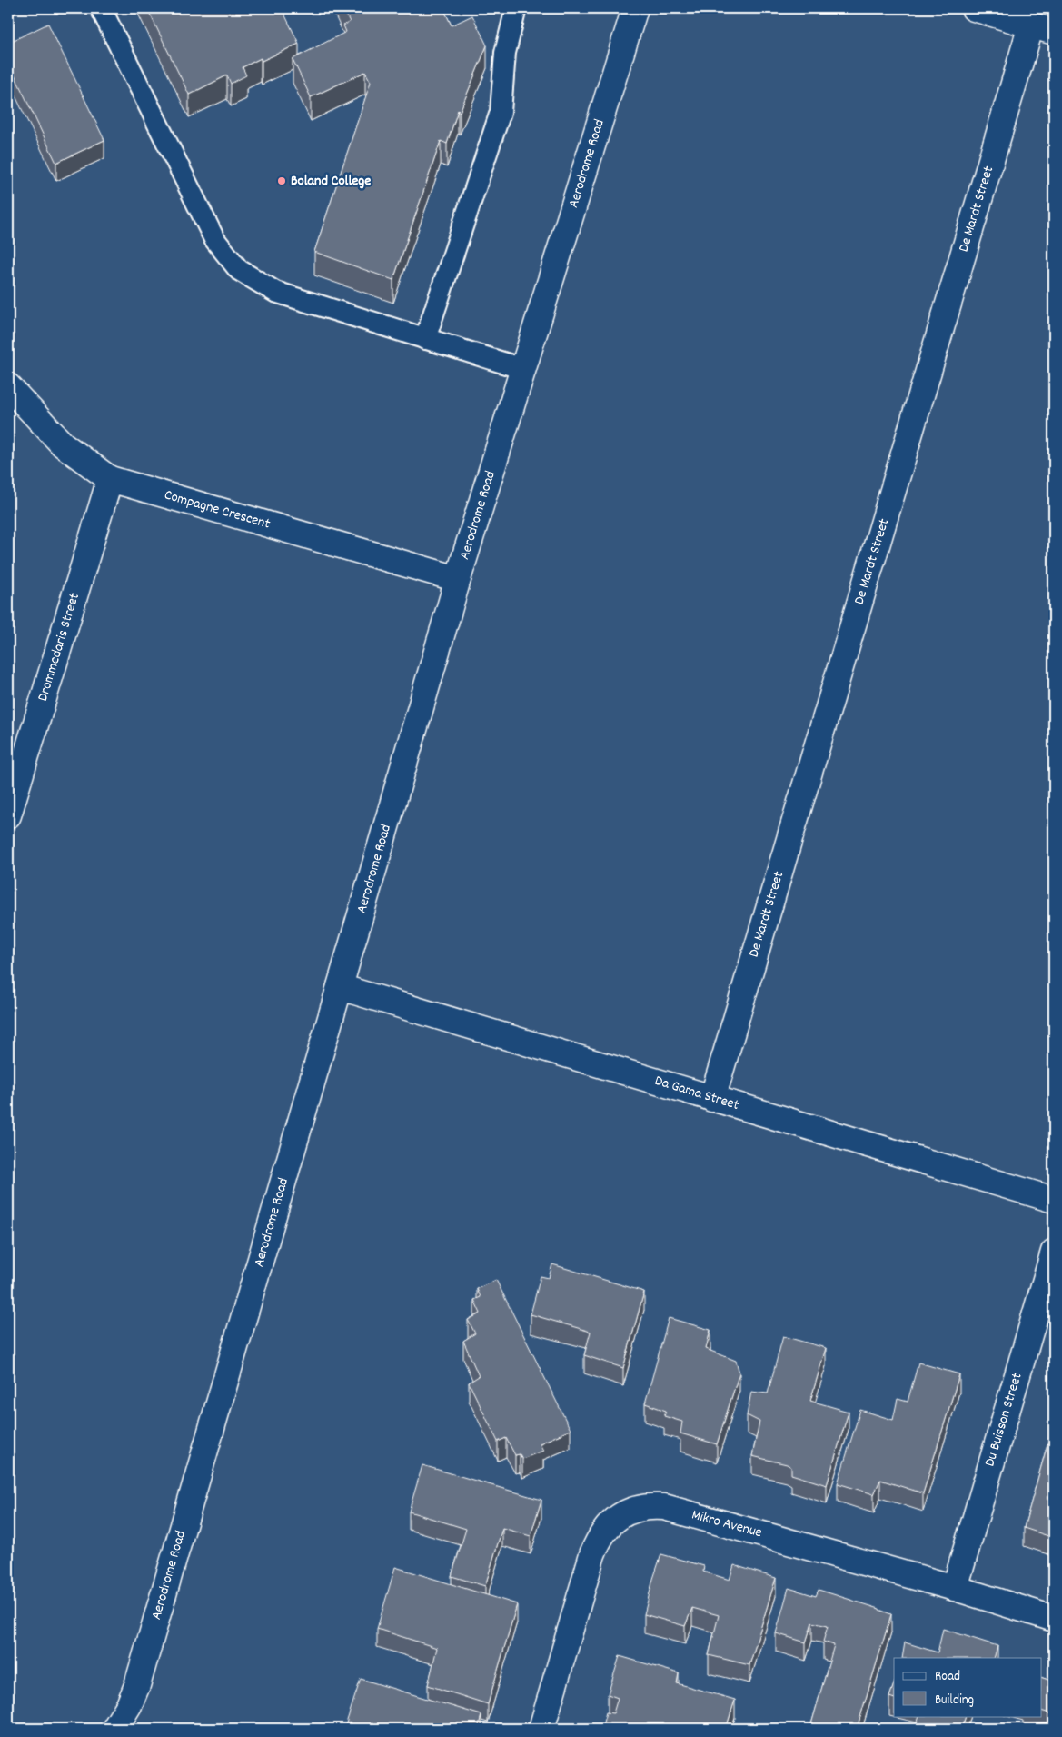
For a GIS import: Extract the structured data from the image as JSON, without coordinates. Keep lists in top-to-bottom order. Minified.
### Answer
{"streets":{"street":["Aerodrome Road","De Mardt Street","Compagne Crescent","Drommedaris Street","Da Gama Street","Du Buisson Street","Mikro Avenue"]},"crossings":[["Aerodrome Road","Compagne Crescent"],["Aerodrome Road","Da Gama Street"],["De Mardt Street","Da Gama Street"],["Compagne Crescent","Drommedaris Street"],["Du Buisson Street","Mikro Avenue"]],"places":["Boland College"],"legend":["Road","Building"]}
